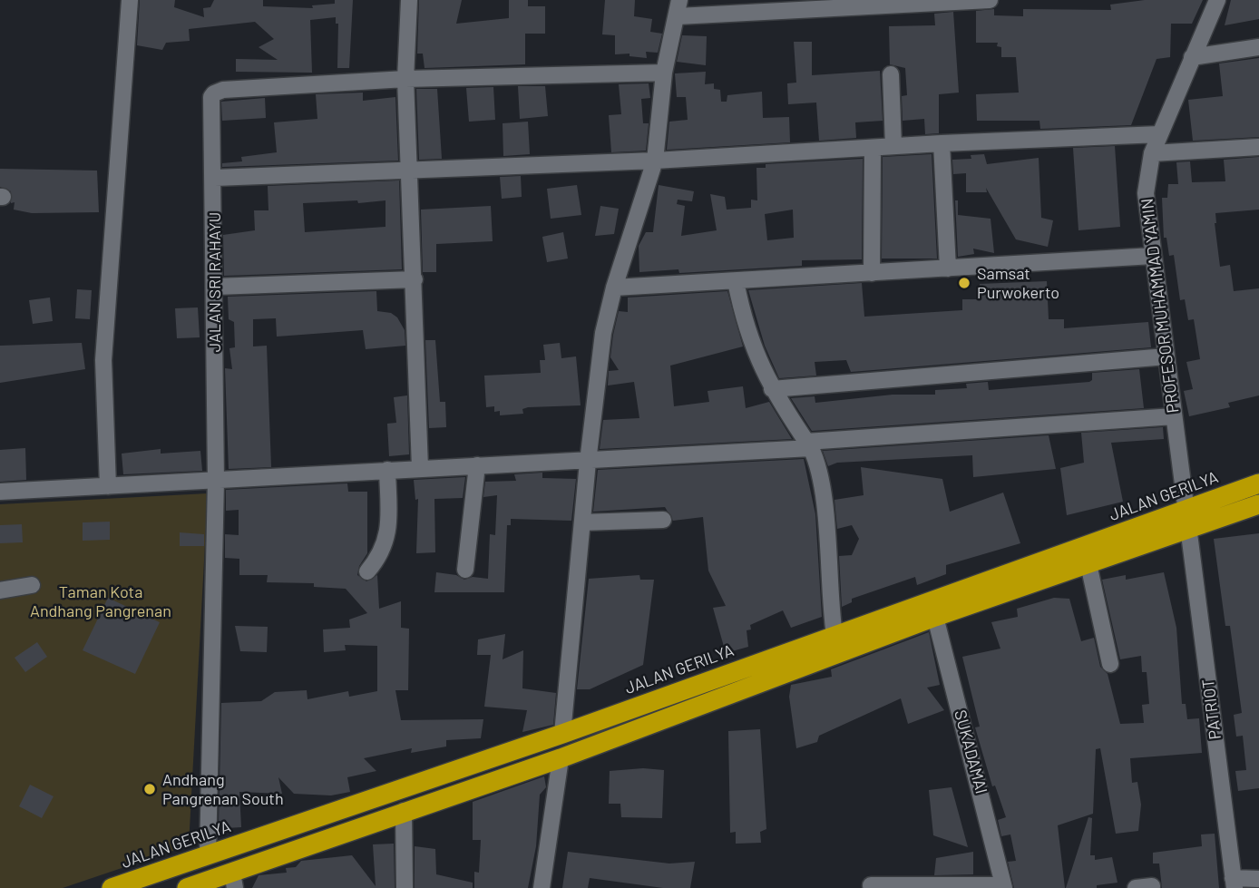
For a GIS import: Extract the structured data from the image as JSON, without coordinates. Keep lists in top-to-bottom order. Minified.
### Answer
{"streets":{"highway":["JALAN GERILYA"],"street":["JALAN SRI RAHAYU","PROFESOR MUHAMMAD YAMIN","PATRIOT","SUKADAMAI"]},"crossings":[["JALAN SRI RAHAYU","JALAN GERILYA"],["PROFESOR MUHAMMAD YAMIN","JALAN GERILYA"],["PROFESOR MUHAMMAD YAMIN","PATRIOT"],["JALAN GERILYA","PATRIOT"],["JALAN GERILYA","SUKADAMAI"]],"parks":["Taman Kota Andhang Pangrenan"],"places":["Samsat Purwokerto","Andhang Pangrenan South"]}
